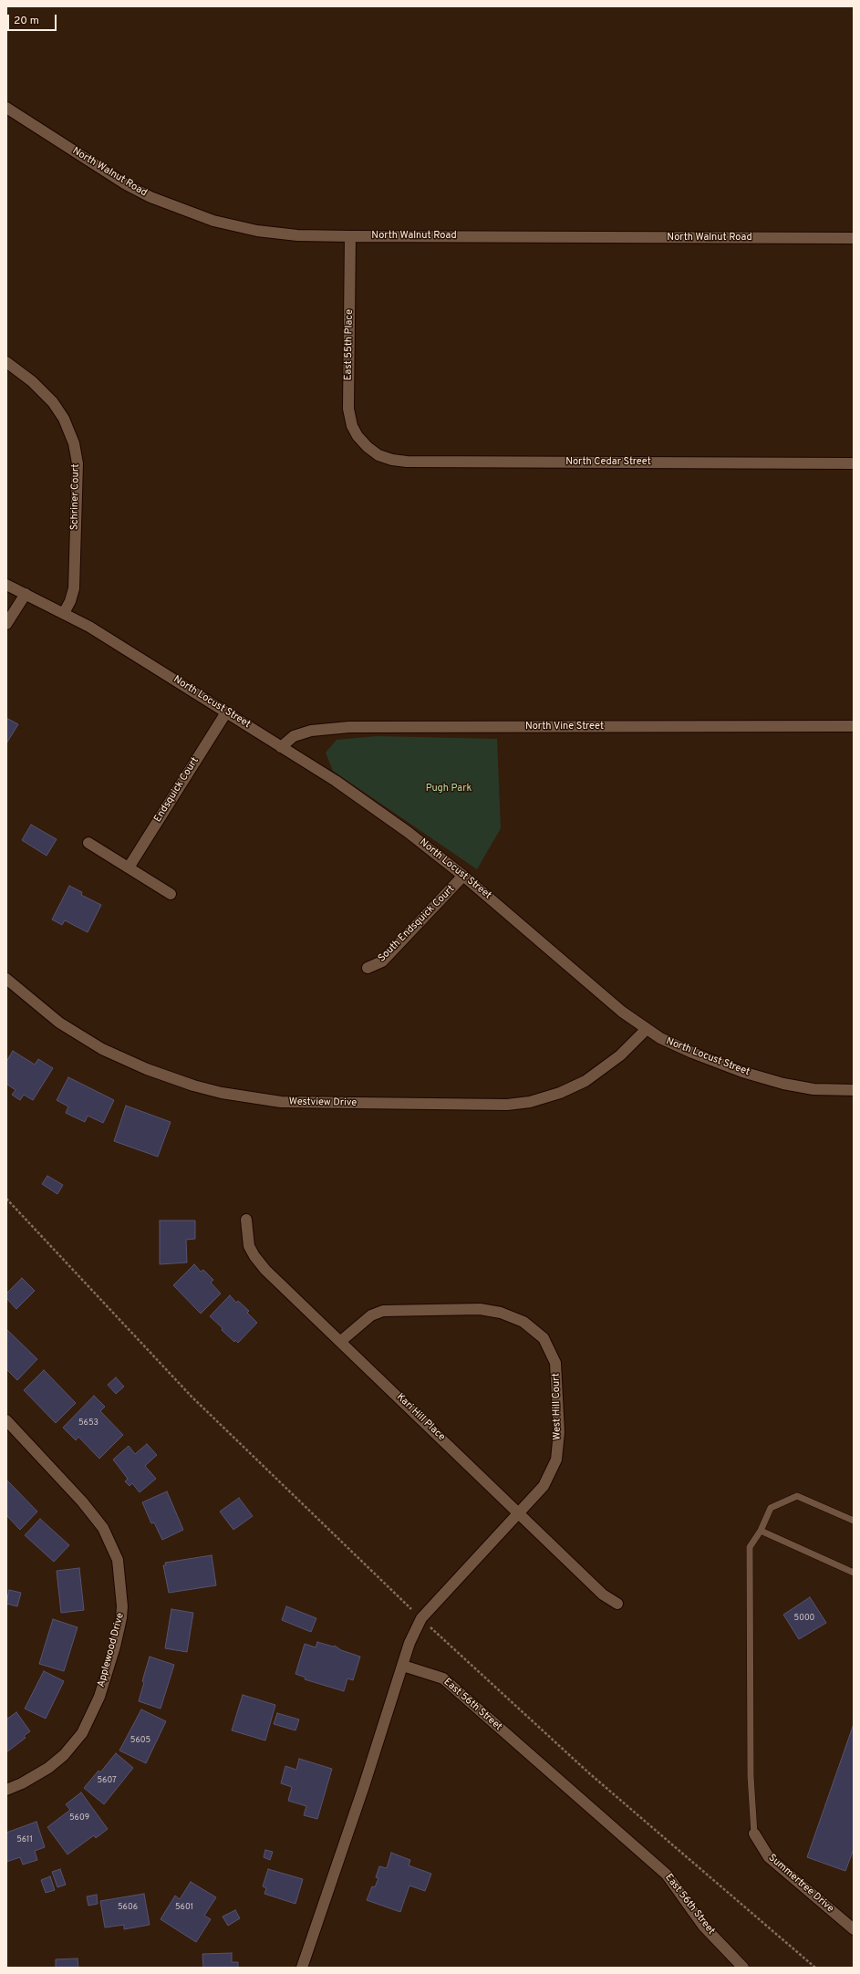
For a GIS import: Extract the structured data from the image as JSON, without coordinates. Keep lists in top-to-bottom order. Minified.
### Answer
{"streets":{"street":["North Walnut Road","East 55th Place","North Cedar Street","Schriner Court","North Locust Street","North Vine Street","Endsquick Court","South Endsquick Court","Westview Drive","West Hill Court","Kari Hill Place","Applewood Drive","East 56th Street","Summertree Drive"]},"crossings":[["North Walnut Road","East 55th Place"],["East 55th Place","North Cedar Street"],["Schriner Court","North Locust Street"],["North Locust Street","North Vine Street"],["North Locust Street","Endsquick Court"],["North Locust Street","South Endsquick Court"],["North Locust Street","Westview Drive"],["West Hill Court","Kari Hill Place"],["West Hill Court","East 56th Street"]],"parks":["Pugh Park"],"house_numbers":["5653","5000","5605","5607","5609","5611","5606","5601"],"scale_bar":"20 m"}
